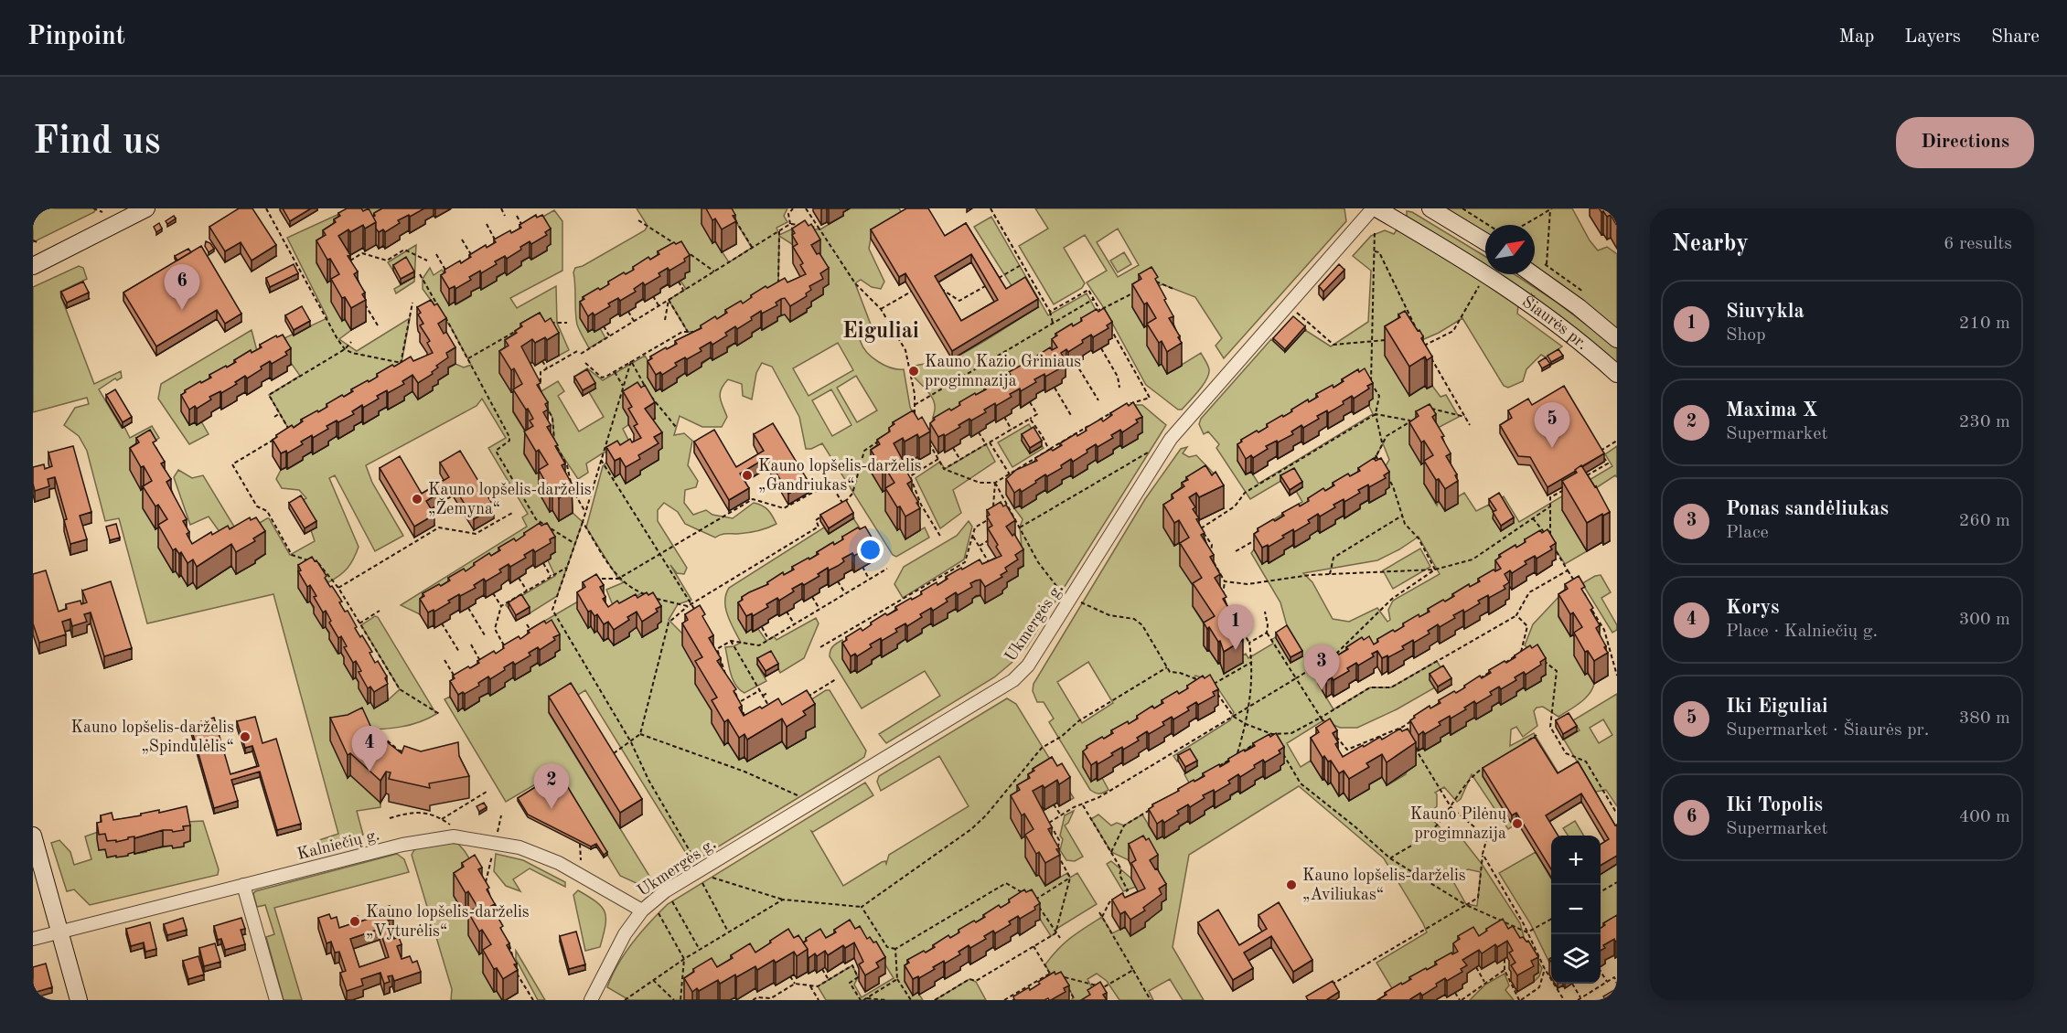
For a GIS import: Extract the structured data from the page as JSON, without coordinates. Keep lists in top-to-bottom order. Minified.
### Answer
{"streets":{"main road":["Šiaurės pr."],"street":["Ukmergės g.","Kalniečių g."]},"crossings":[["Šiaurės pr.","Ukmergės g."],["Ukmergės g.","Kalniečių g."]],"districts":["Eiguliai"],"places":["Kauno Kazio Griniaus progimnazija","Kauno lopšelis-darželis „Gandriukas“","Kauno lopšelis-darželis „Žemyna“","Kauno lopšelis-darželis „Spindulėlis“","Kauno Pilėnų progimnazija","Kauno lopšelis-darželis „Aviliukas“","Kauno lopšelis-darželis „Vyturėlis“"],"north":"top right","page":{"header":"Pinpoint","nav":["Map","Layers","Share"],"buttons":"Directions","title":"Find us","heading":["Nearby","6 results"],"pins":["6","5","1","3","4","2"],"list":[{"mark":"1","name":"Siuvykla","note":"Shop","value":"210 m"},{"mark":"2","name":"Maxima X","note":"Supermarket","value":"230 m"},{"mark":"3","name":"Ponas sandėliukas","note":"Place","value":"260 m"},{"mark":"4","name":"Korys","note":"Place · Kalniečių g.","value":"300 m"},{"mark":"5","name":"Iki Eiguliai","note":"Supermarket · Šiaurės pr.","value":"380 m"},{"mark":"6","name":"Iki Topolis","note":"Supermarket","value":"400 m"}],"map_buttons":["+","−"]}}
